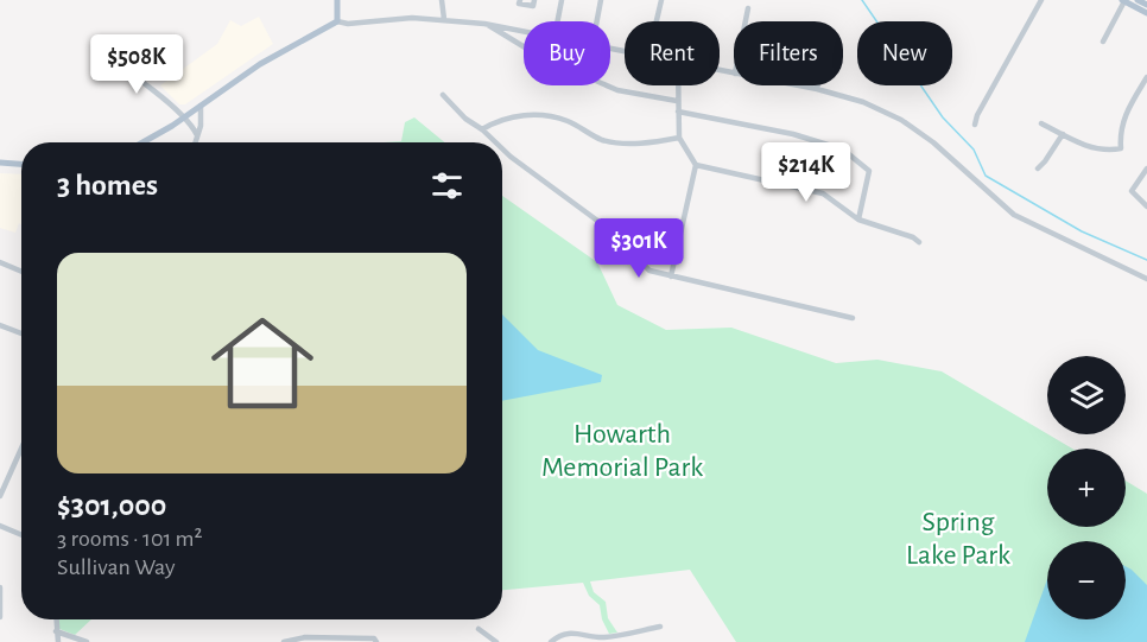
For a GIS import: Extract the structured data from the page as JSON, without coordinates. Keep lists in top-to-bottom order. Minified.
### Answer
{"parks":["Howarth Memorial Park","Spring Lake Park"],"page":{"chip":["Buy","Rent","Filters","New"],"price":["$508K","$214K","$301K"],"heading":"3 homes","list":[{"name":"$301,000","note":"3 rooms · 101 m² · Sullivan Way"}],"map_buttons":["+","−"]}}
